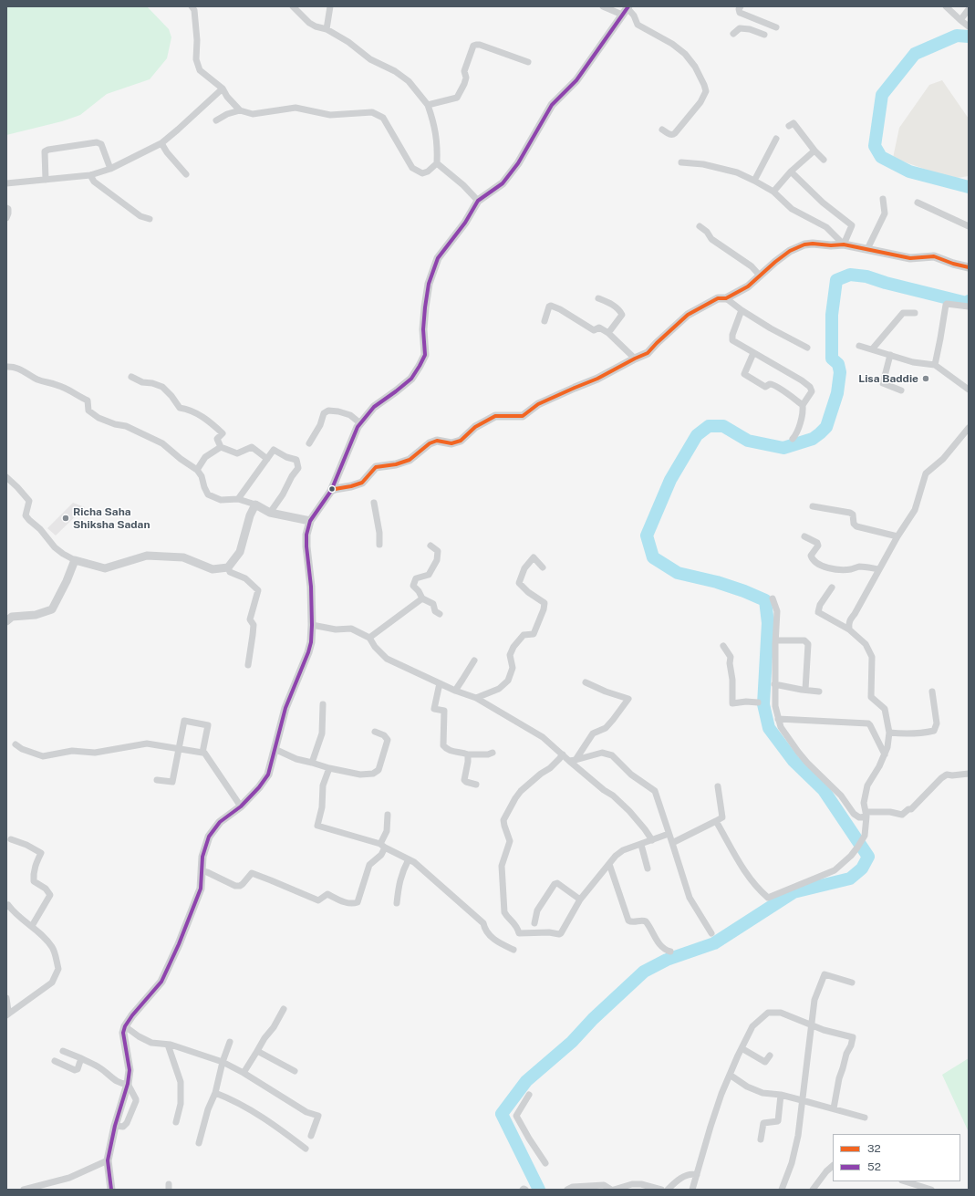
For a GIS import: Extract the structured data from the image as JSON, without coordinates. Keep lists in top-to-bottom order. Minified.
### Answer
{"places":["Lisa Baddie","Richa Saha Shiksha Sadan"],"lines":["transit line 52","transit line 32"],"legend":["32","52"]}
